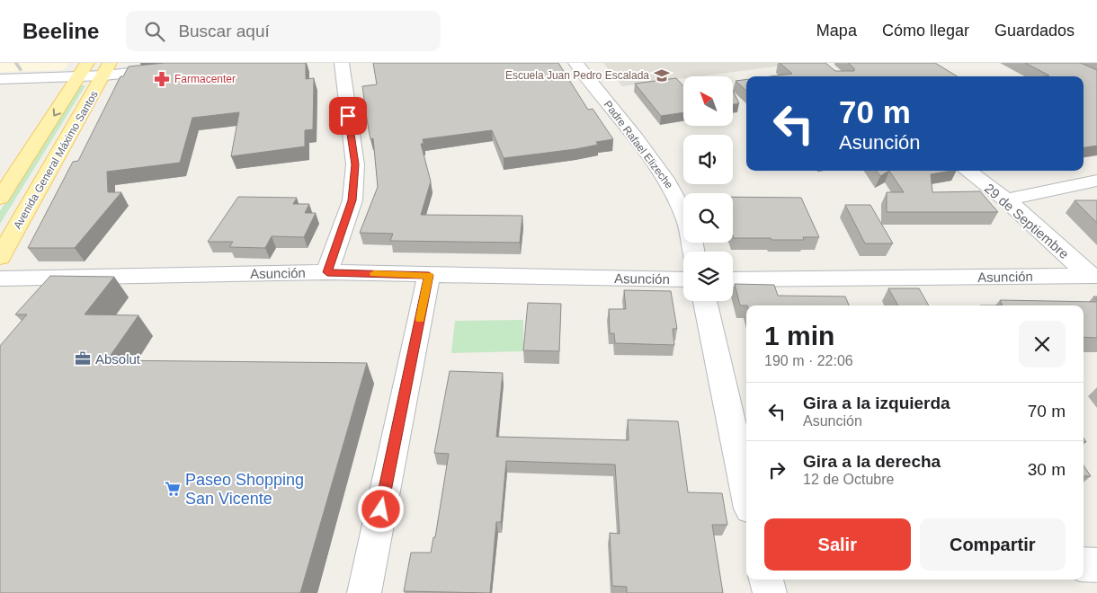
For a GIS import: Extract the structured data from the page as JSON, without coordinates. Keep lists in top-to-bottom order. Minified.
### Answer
{"streets":{"main road":["Avenida General Máximo Santos"],"street":["Padre Rafael Elizeche","29 de Septiembre","Asunción"]},"crossings":[["29 de Septiembre","Asunción"]],"places":{"school or university":["Escuela Juan Pedro Escalada"],"pharmacy":["Farmacenter"],"office":["Absolut"],"supermarket":["Paseo Shopping San Vicente"]},"north":"top left","page":{"header":"Beeline","search":"Buscar aquí","nav":["Mapa","Cómo llegar","Guardados"],"turn":["70 m","Asunción"],"heading":["1 min","190 m · 22:06"],"list":[{"name":"Gira a la izquierda","note":"Asunción","value":"70 m"},{"name":"Gira a la derecha","note":"12 de Octubre","value":"30 m"}],"buttons":["Salir","Compartir"]}}
